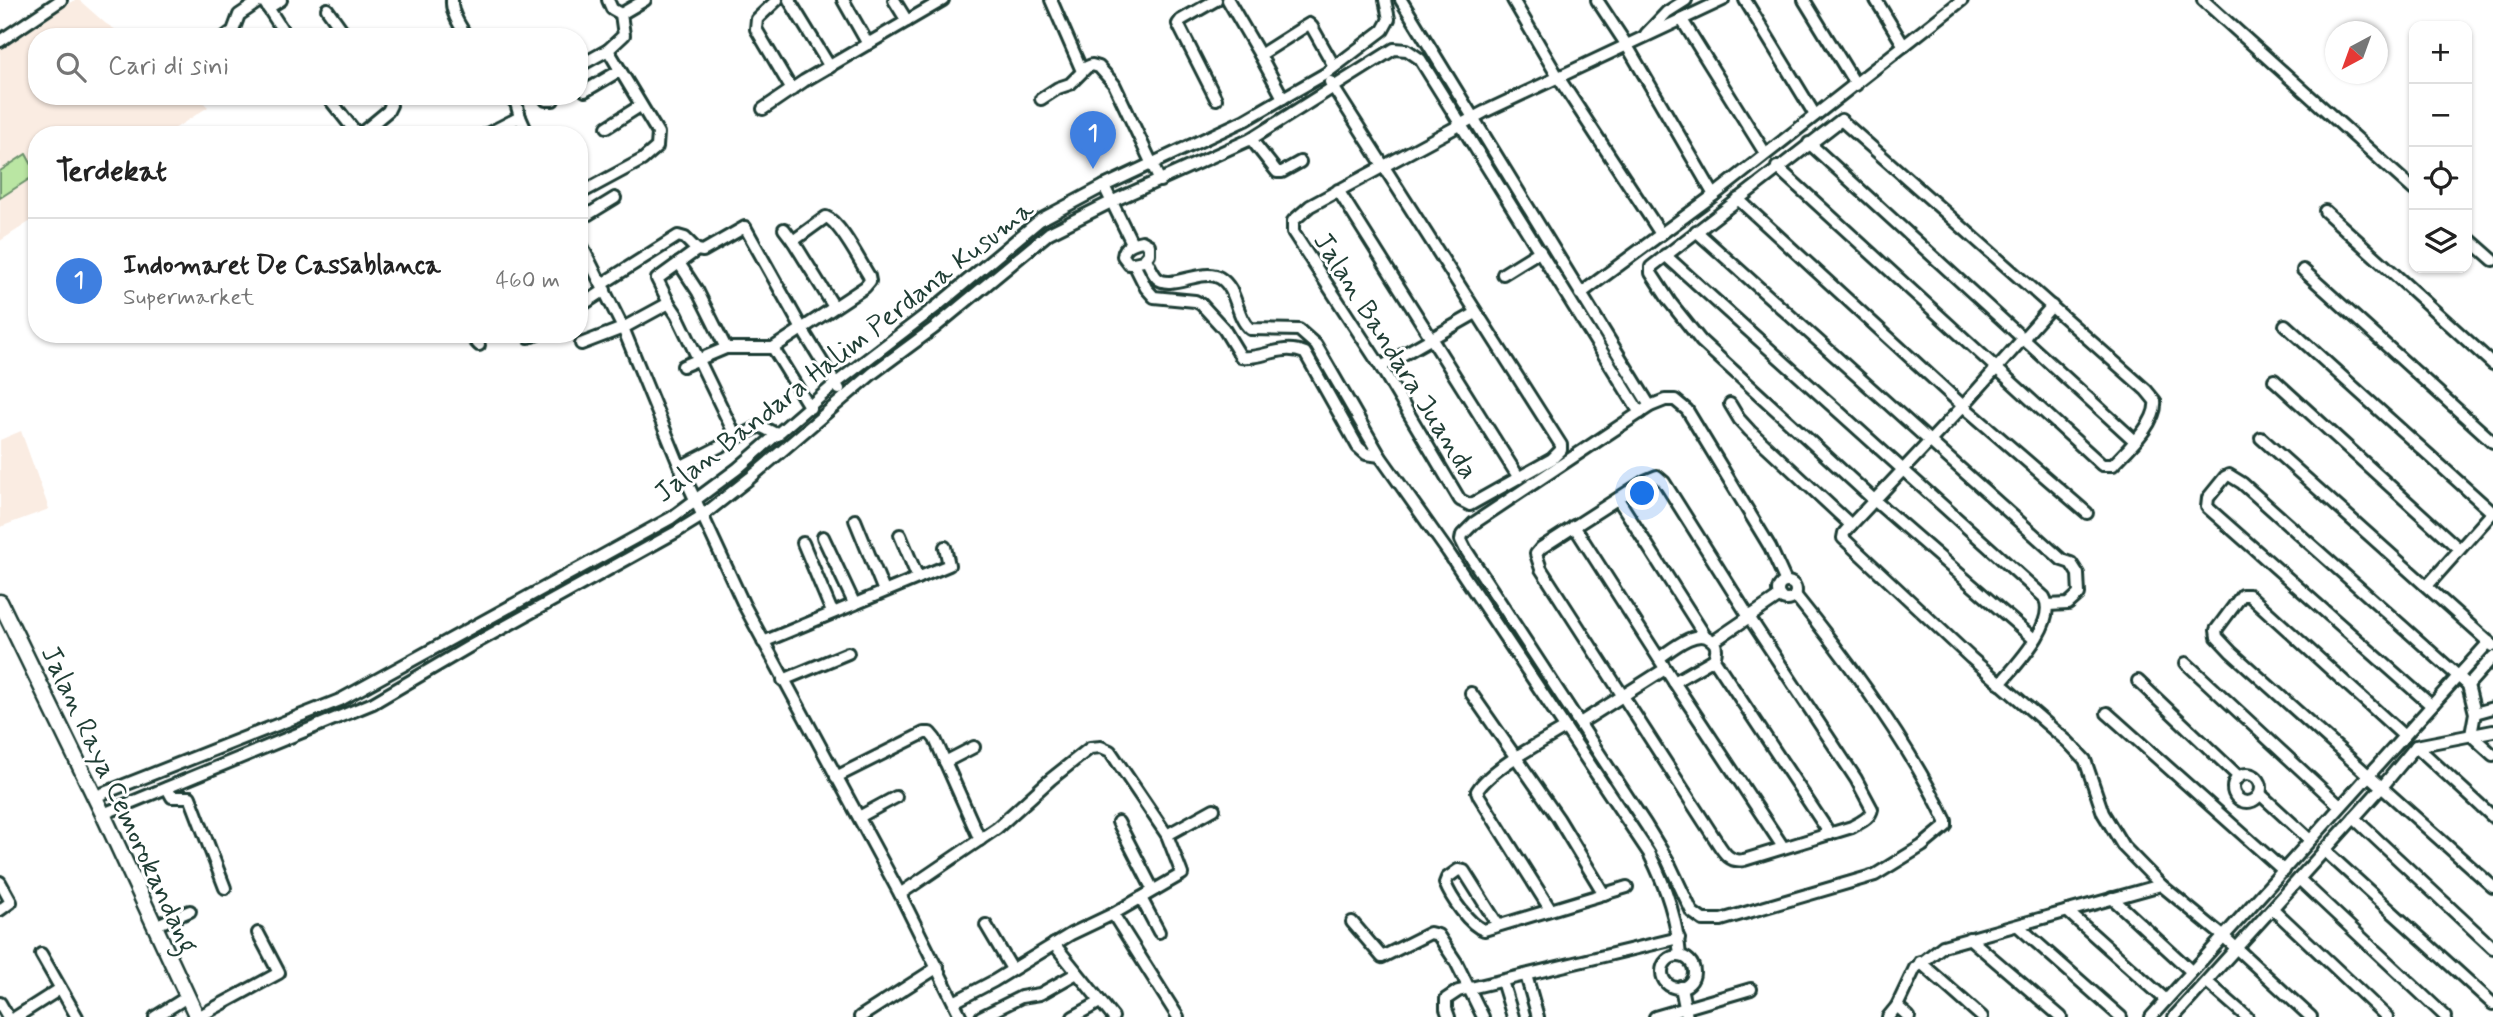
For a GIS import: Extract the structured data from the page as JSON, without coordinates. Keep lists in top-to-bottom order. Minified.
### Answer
{"streets":{"main road":["Jalan Raya Cemorokandang"],"street":["Jalan Bandara Halim Perdana Kusuma","Jalan Bandara Juanda"]},"crossings":[["Jalan Bandara Halim Perdana Kusuma","Jalan Bandara Juanda"],["Jalan Bandara Halim Perdana Kusuma","Jalan Raya Cemorokandang"]],"north":"bottom left","page":{"map_buttons":["+","−"],"search":"Cari di sini","pins":"1","heading":"Terdekat","list":[{"mark":"1","name":"Indomaret De Cassablanca","note":"Supermarket","value":"460 m"}]}}
